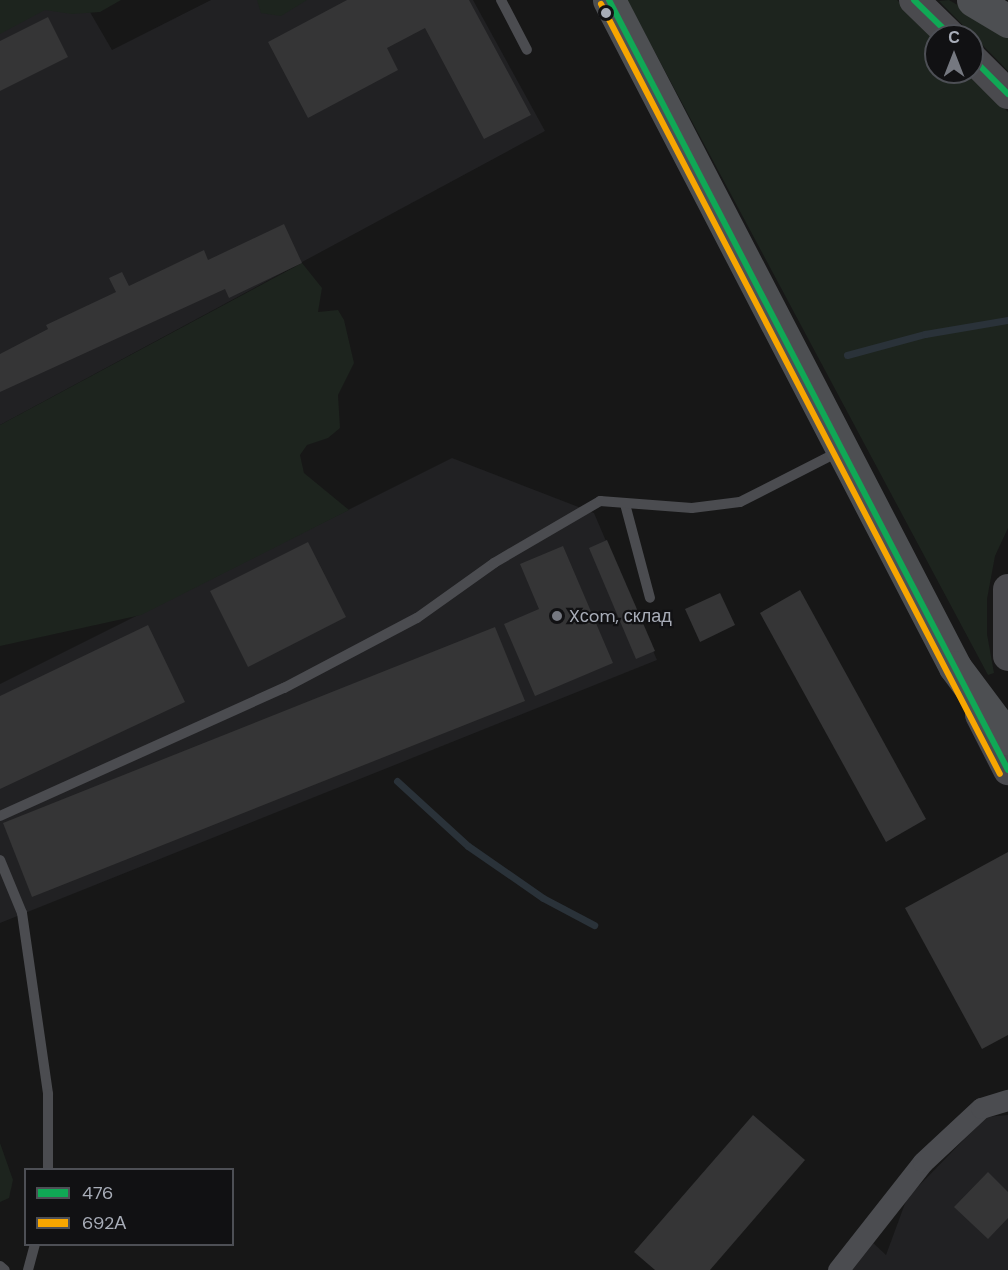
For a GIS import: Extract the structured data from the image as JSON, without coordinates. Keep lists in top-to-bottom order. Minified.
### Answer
{"places":["Xсom, склад"],"lines":["transit line 476","transit line 692А"],"legend":["476","692А"],"north":"top"}
